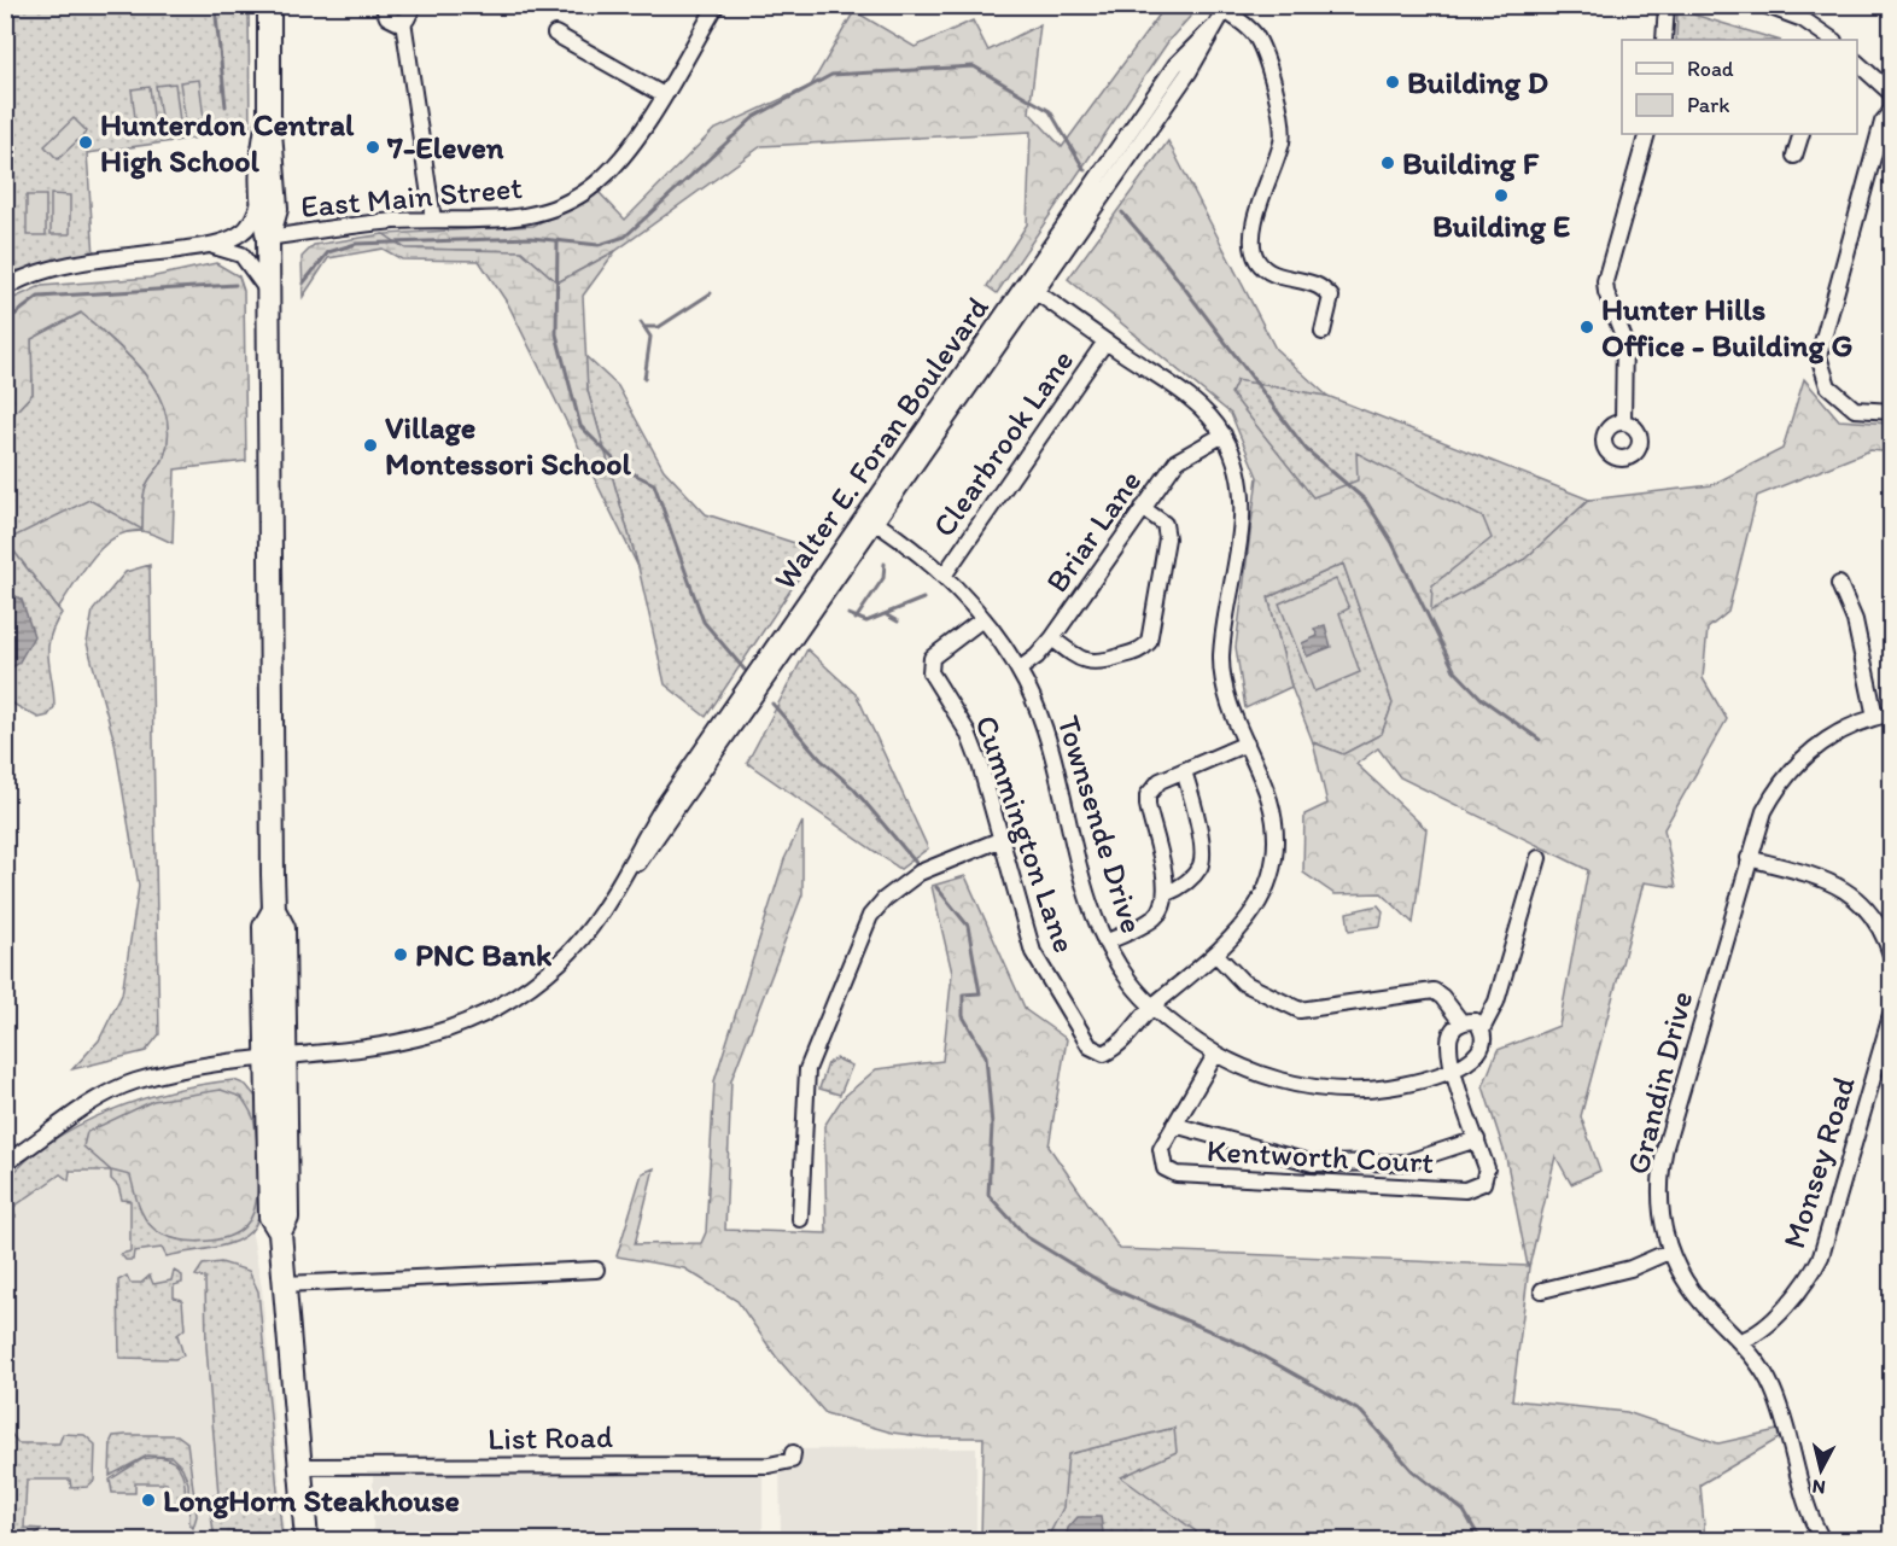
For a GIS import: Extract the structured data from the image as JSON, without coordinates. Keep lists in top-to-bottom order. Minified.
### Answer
{"streets":{"street":["East Main Street","Walter E. Foran Boulevard","Clearbrook Lane","Briar Lane","Townsende Drive","Cummington Lane","Grandin Drive","Kentworth Court","Monsey Road","List Road"]},"crossings":[["Walter E. Foran Boulevard","Townsende Drive"],["Clearbrook Lane","Townsende Drive"],["Briar Lane","Townsende Drive"],["Townsende Drive","Cummington Lane"],["Townsende Drive","Kentworth Court"],["Grandin Drive","Monsey Road"]],"places":["Building D","Hunterdon Central High School","7-Eleven","Building F","Building E","Hunter Hills Office - Building G","Village Montessori School","PNC Bank","LongHorn Steakhouse"],"legend":["Road","Park"],"north":"bottom"}
